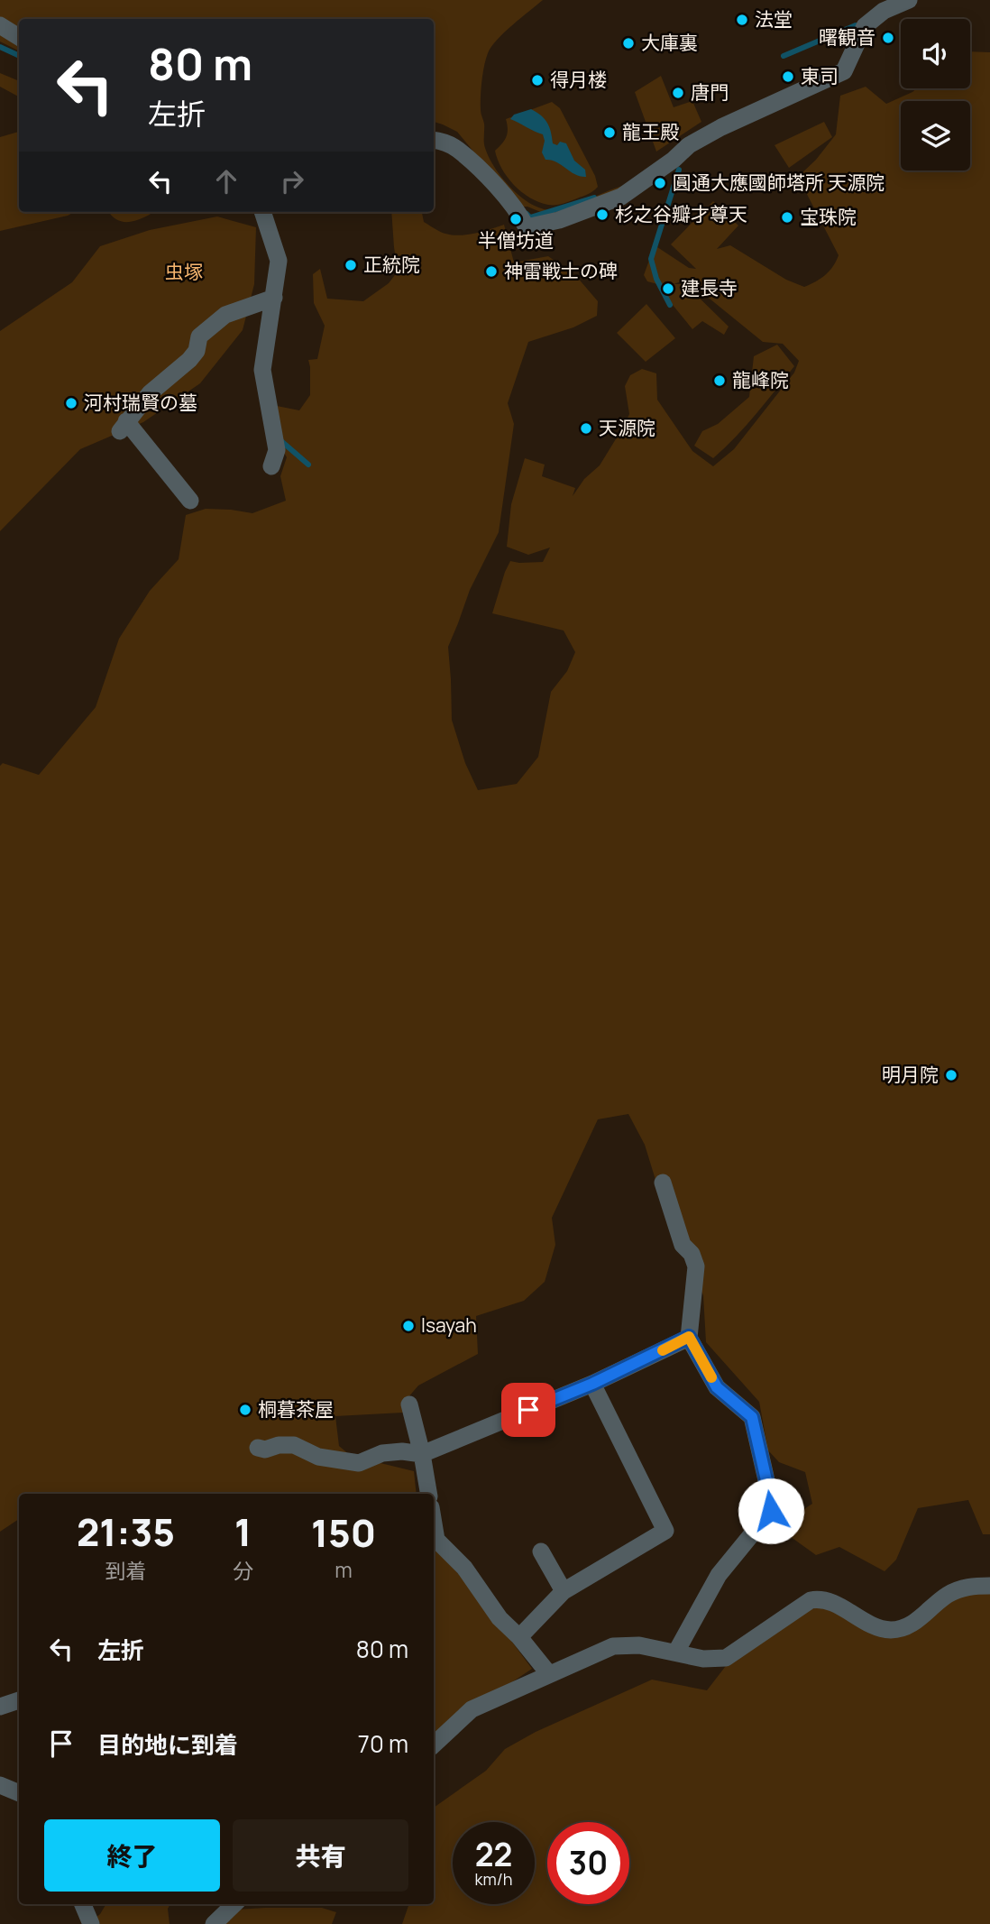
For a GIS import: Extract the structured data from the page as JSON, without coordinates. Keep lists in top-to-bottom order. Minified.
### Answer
{"parks":["虫塚"],"places":["法堂","曙観音","大庫裏","東司","得月楼","唐門","龍王殿","圓通大應國師塔所 天源院","杉之谷瓣才尊天","宝珠院","半僧坊道","正統院","神雷戦士の碑","建長寺","龍峰院","河村瑞賢の墓","天源院","明月院","Isayah","桐暮茶屋"],"page":{"turn":["80 m","左折"],"eta":["21:35","到着","1","分","150","m"],"list":[{"name":"左折","value":"80 m"},{"name":"目的地に到着","value":"70 m"}],"buttons":["終了","共有"],"speed":"22 km/h","limit":"30"}}
